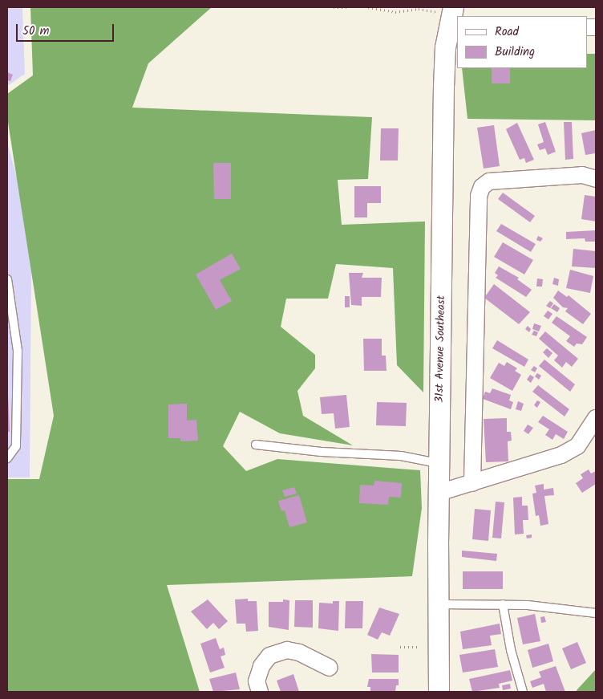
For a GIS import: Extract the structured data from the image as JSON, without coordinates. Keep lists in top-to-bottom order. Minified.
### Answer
{"streets":{"street":["31st Avenue Southeast"]},"legend":["Road","Building"],"scale_bar":"50 m"}
